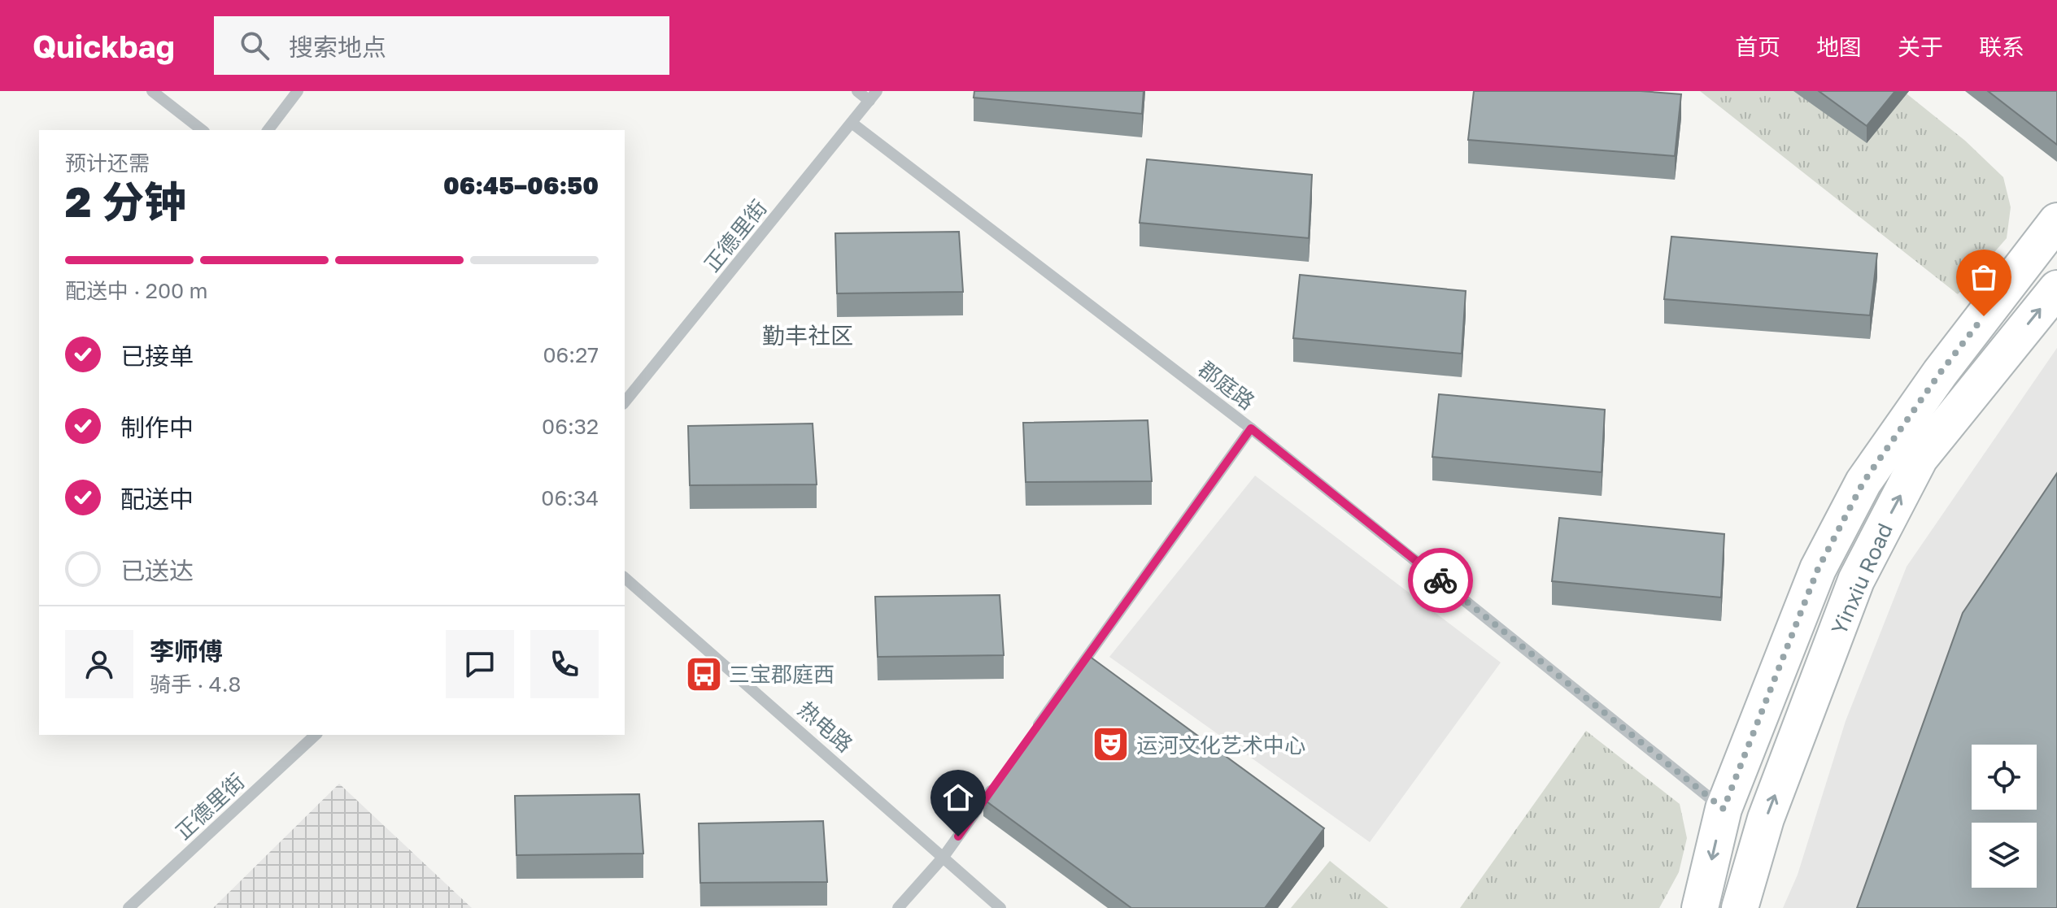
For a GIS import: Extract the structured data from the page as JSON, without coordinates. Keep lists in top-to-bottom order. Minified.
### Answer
{"streets":{"main road":["Yinxiu Road"],"street":["正德里街","郡庭路","热电路"]},"crossings":[["正德里街","郡庭路"],["郡庭路","Yinxiu Road"]],"districts":["勤丰社区"],"places":{"bus stop":["三宝郡庭西"],"theatre":["运河文化艺术中心"]},"page":{"header":"Quickbag","search":"搜索地点","nav":["首页","地图","关于","联系"],"heading":["2 分钟","预计还需","06:45–06:50"],"panel":["李师傅","骑手 · 4.8"],"bar":"配送中 · 200 m","list":[["已接单","06:27"],["制作中","06:32"],["配送中","06:34"],"已送达"]}}
